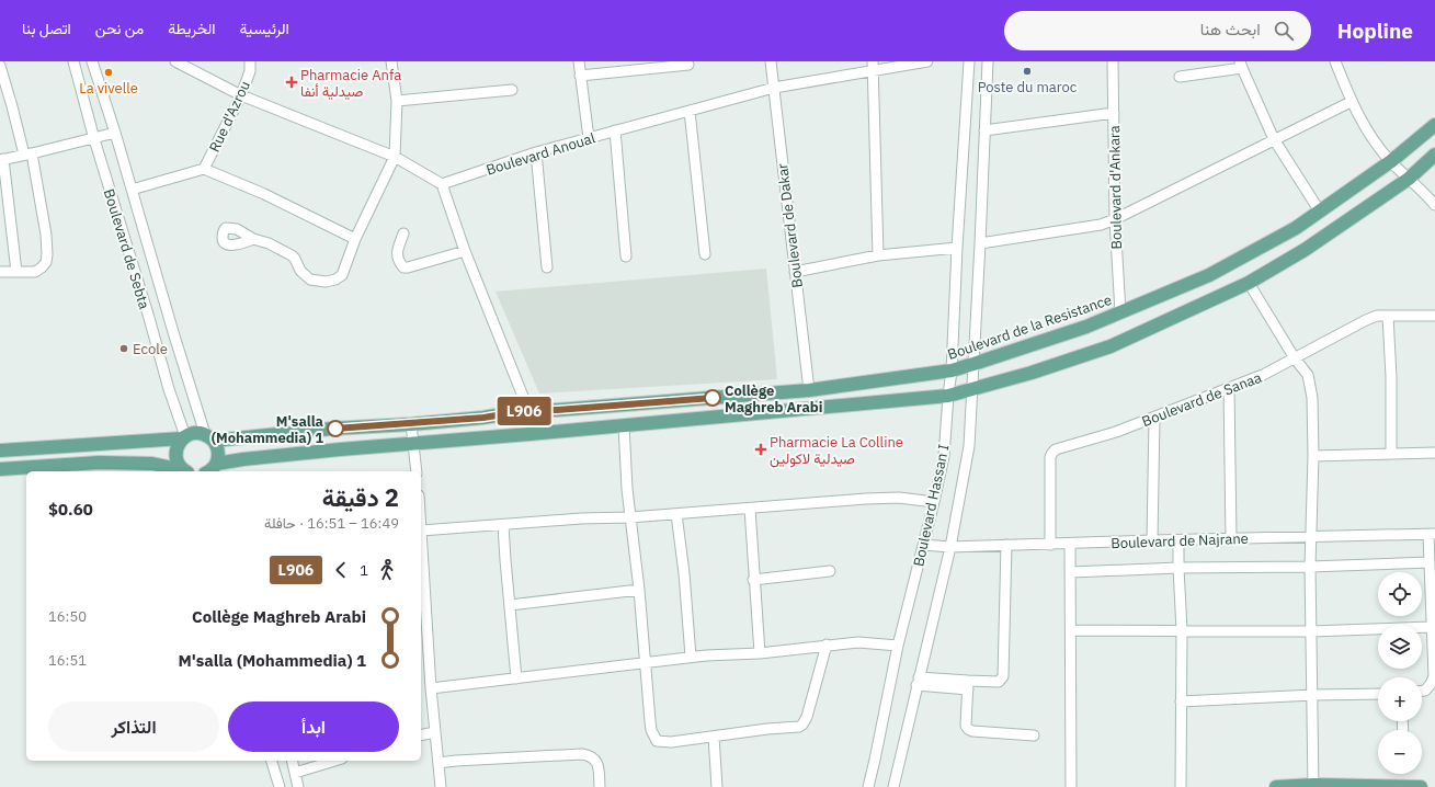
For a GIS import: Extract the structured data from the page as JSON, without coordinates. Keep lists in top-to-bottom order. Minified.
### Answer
{"streets":{"main road":["Boulevard de la Resistance"],"street":["Rue d'Azrou","Boulevard Anoual","Boulevard d'Ankara","Boulevard de Dakar","Boulevard de Sebta","Boulevard de Sanaa","Boulevard Hassan I","Boulevard de Najrane"]},"crossings":[["Boulevard Anoual","Boulevard de Dakar"],["Boulevard d'Ankara","Boulevard de la Resistance"],["Boulevard de Dakar","Boulevard de la Resistance"],["Boulevard de Sebta","Boulevard de la Resistance"],["Boulevard de la Resistance","Boulevard Hassan I"],["Boulevard de Sanaa","Boulevard de Najrane"],["Boulevard Hassan I","Boulevard de Najrane"]],"places":{"other":["Poste du maroc","La vivelle","Ecole","Collège Maghreb Arabi","M'salla (Mohammedia) 1"],"health":["Pharmacie Anfa صيدلية أنفا","Pharmacie La Colline صيدلية لاكولين"]},"lines":["bus line L906"],"page":{"header":"Hopline","search":"ابحث هنا","nav":["الرئيسية","الخريطة","من نحن","اتصل بنا"],"on_map":"L906","heading":["2 دقيقة","16:49 – 16:51 · حافلة","$0.60"],"legs":["1","L906"],"map_buttons":["+","−"],"list":[{"name":"Collège Maghreb Arabi","value":"16:50"},{"name":"M'salla (Mohammedia) 1","value":"16:51"}],"buttons":["ابدأ","التذاكر"]}}
